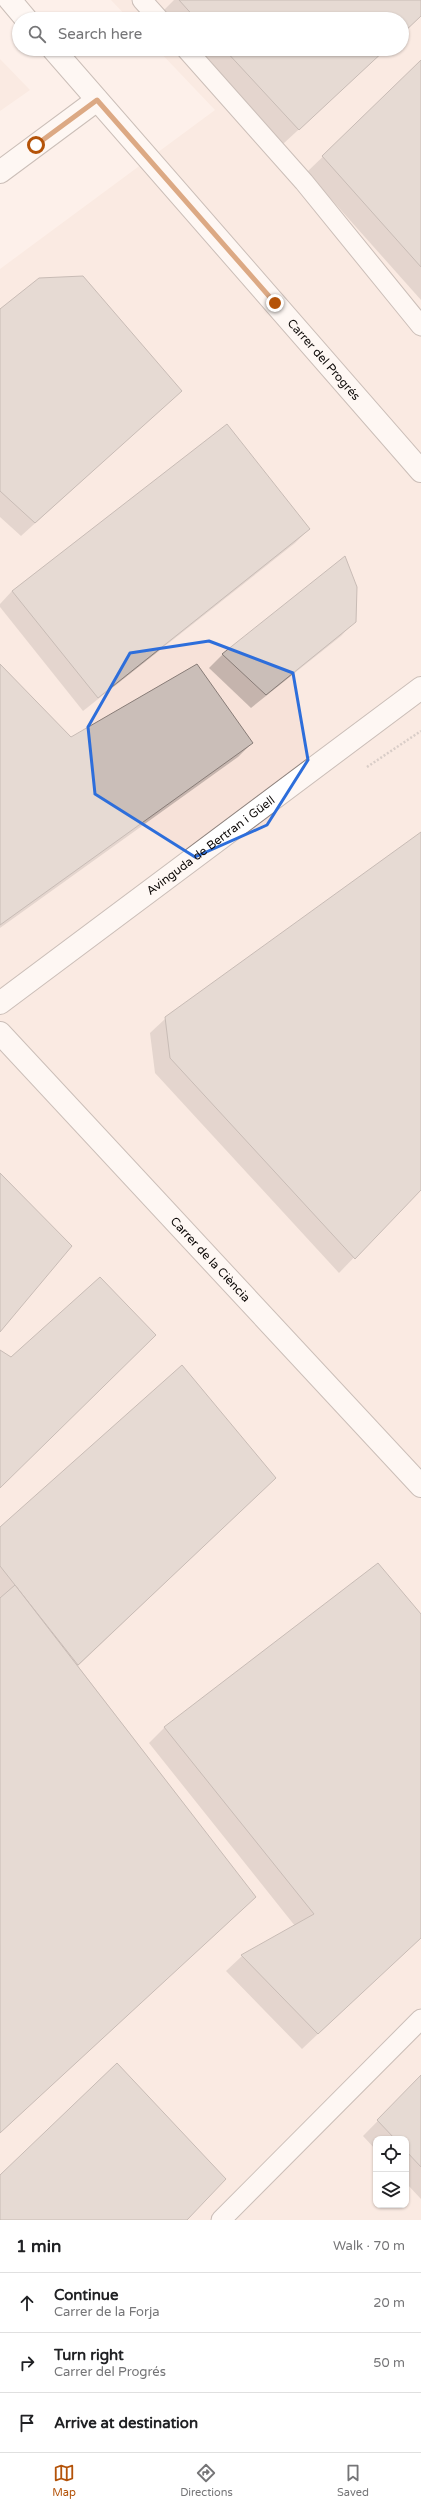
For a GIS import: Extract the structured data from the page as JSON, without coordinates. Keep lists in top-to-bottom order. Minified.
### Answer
{"streets":{"street":["Carrer del Progrés","Avinguda de Bertran i Güell","Carrer de la Ciència"]},"page":{"search":"Search here","heading":["1 min","Walk · 70 m"],"list":[["Continue","Carrer de la Forja","20 m"],["Turn right","Carrer del Progrés","50 m"],"Arrive at destination"],"nav":["Map","Directions","Saved"]}}
